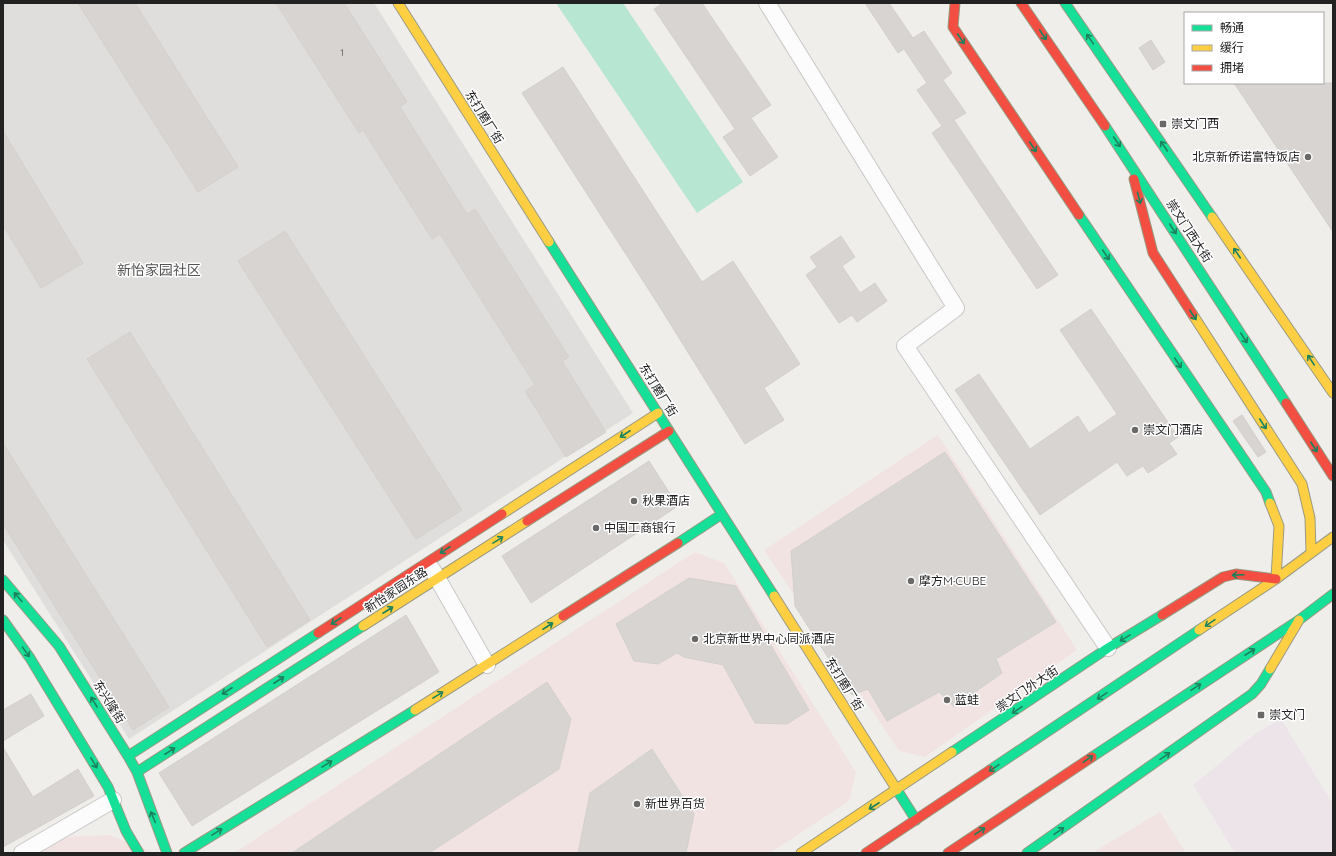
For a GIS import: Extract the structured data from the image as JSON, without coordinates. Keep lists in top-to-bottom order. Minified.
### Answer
{"streets":{"street":["东打磨厂街","崇文门西大街","新怡家园东路","崇文门外大街","东兴隆街"]},"crossings":[["东打磨厂街","新怡家园东路"],["东打磨厂街","崇文门外大街"],["新怡家园东路","东兴隆街"]],"districts":["新怡家园社区"],"places":{"transit":["崇文门西","崇文门"],"other":["北京新侨诺富特饭店","崇文门酒店","秋果酒店","中国工商银行","摩方M·CUBE","北京新世界中心同派酒店","蓝蛙","新世界百货"]},"house_numbers":["1"],"legend":["畅通","缓行","拥堵"]}
